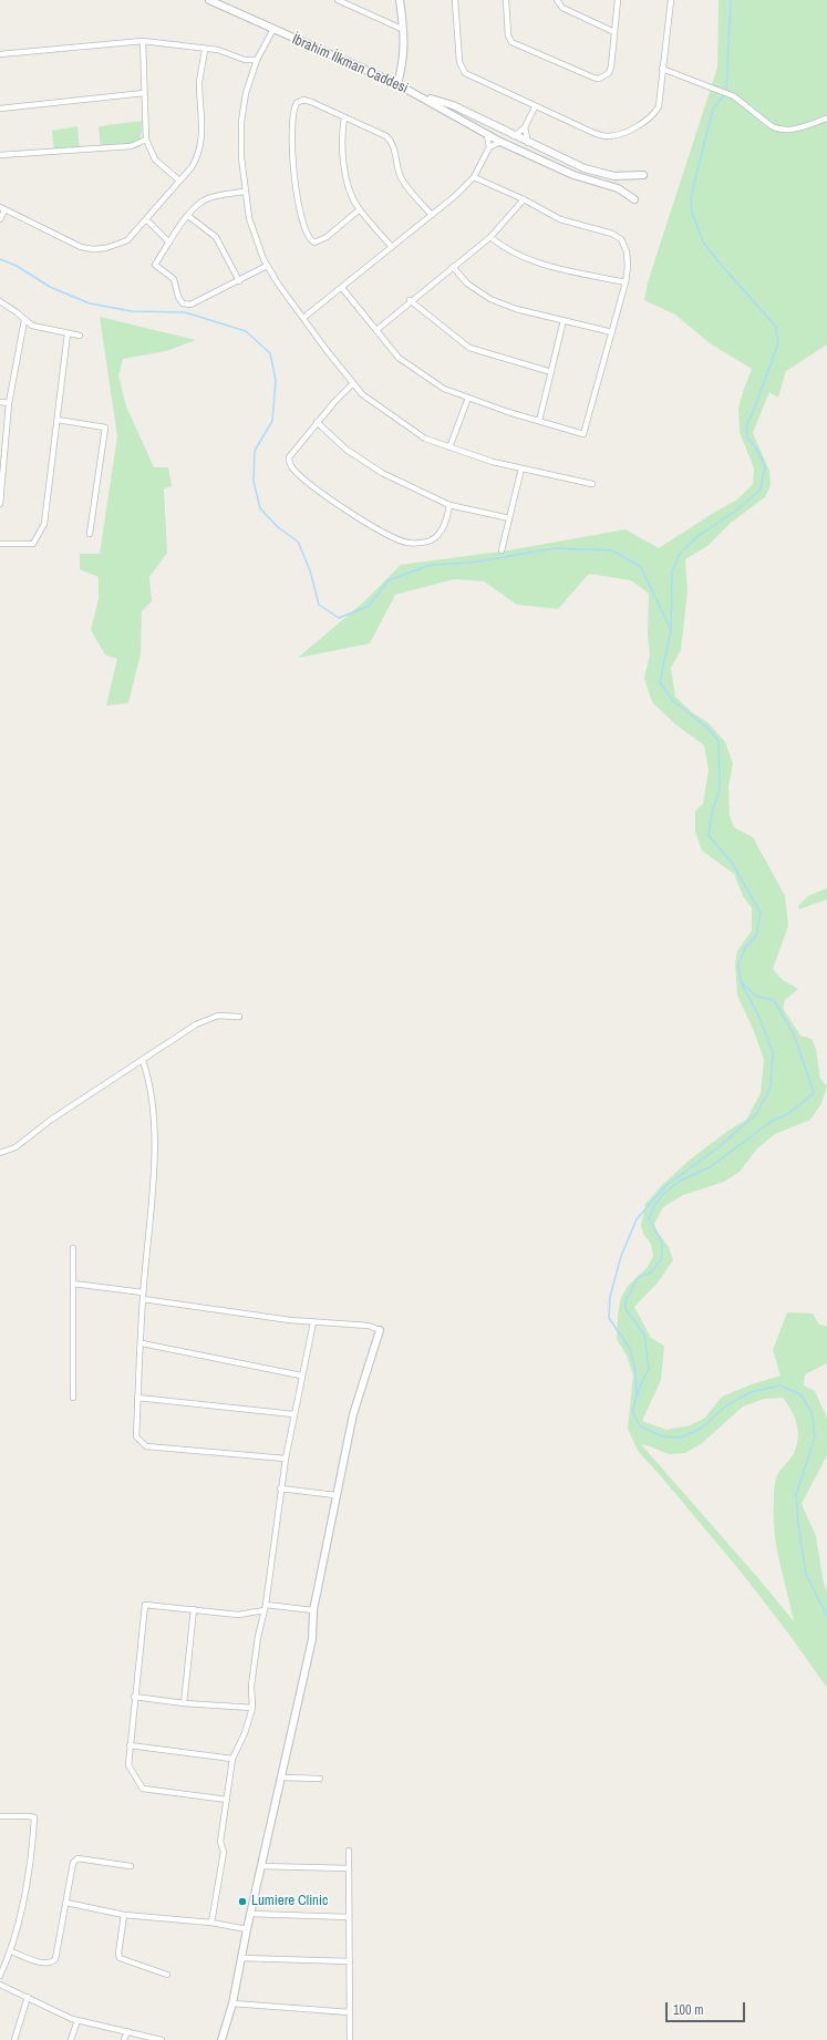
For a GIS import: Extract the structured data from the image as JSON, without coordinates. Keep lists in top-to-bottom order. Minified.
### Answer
{"streets":{"street":["İbrahim İlkman Caddesi"]},"places":["Lumiere Clinic"],"scale_bar":"100 m"}
